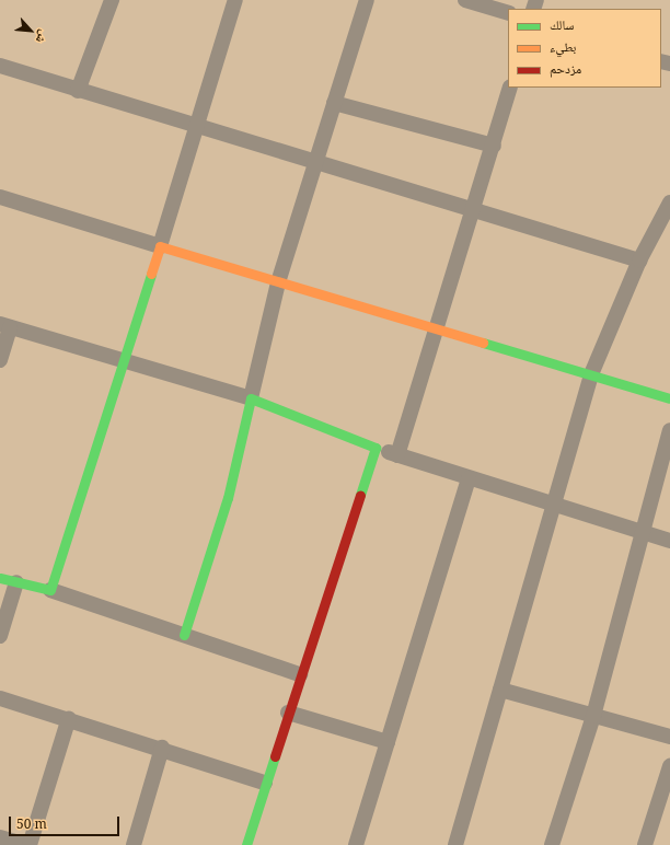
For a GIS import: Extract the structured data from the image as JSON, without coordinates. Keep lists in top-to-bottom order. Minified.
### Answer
{"legend":["سالك","بطيء","مزدحم"],"scale_bar":"50 m","north":"bottom right"}
